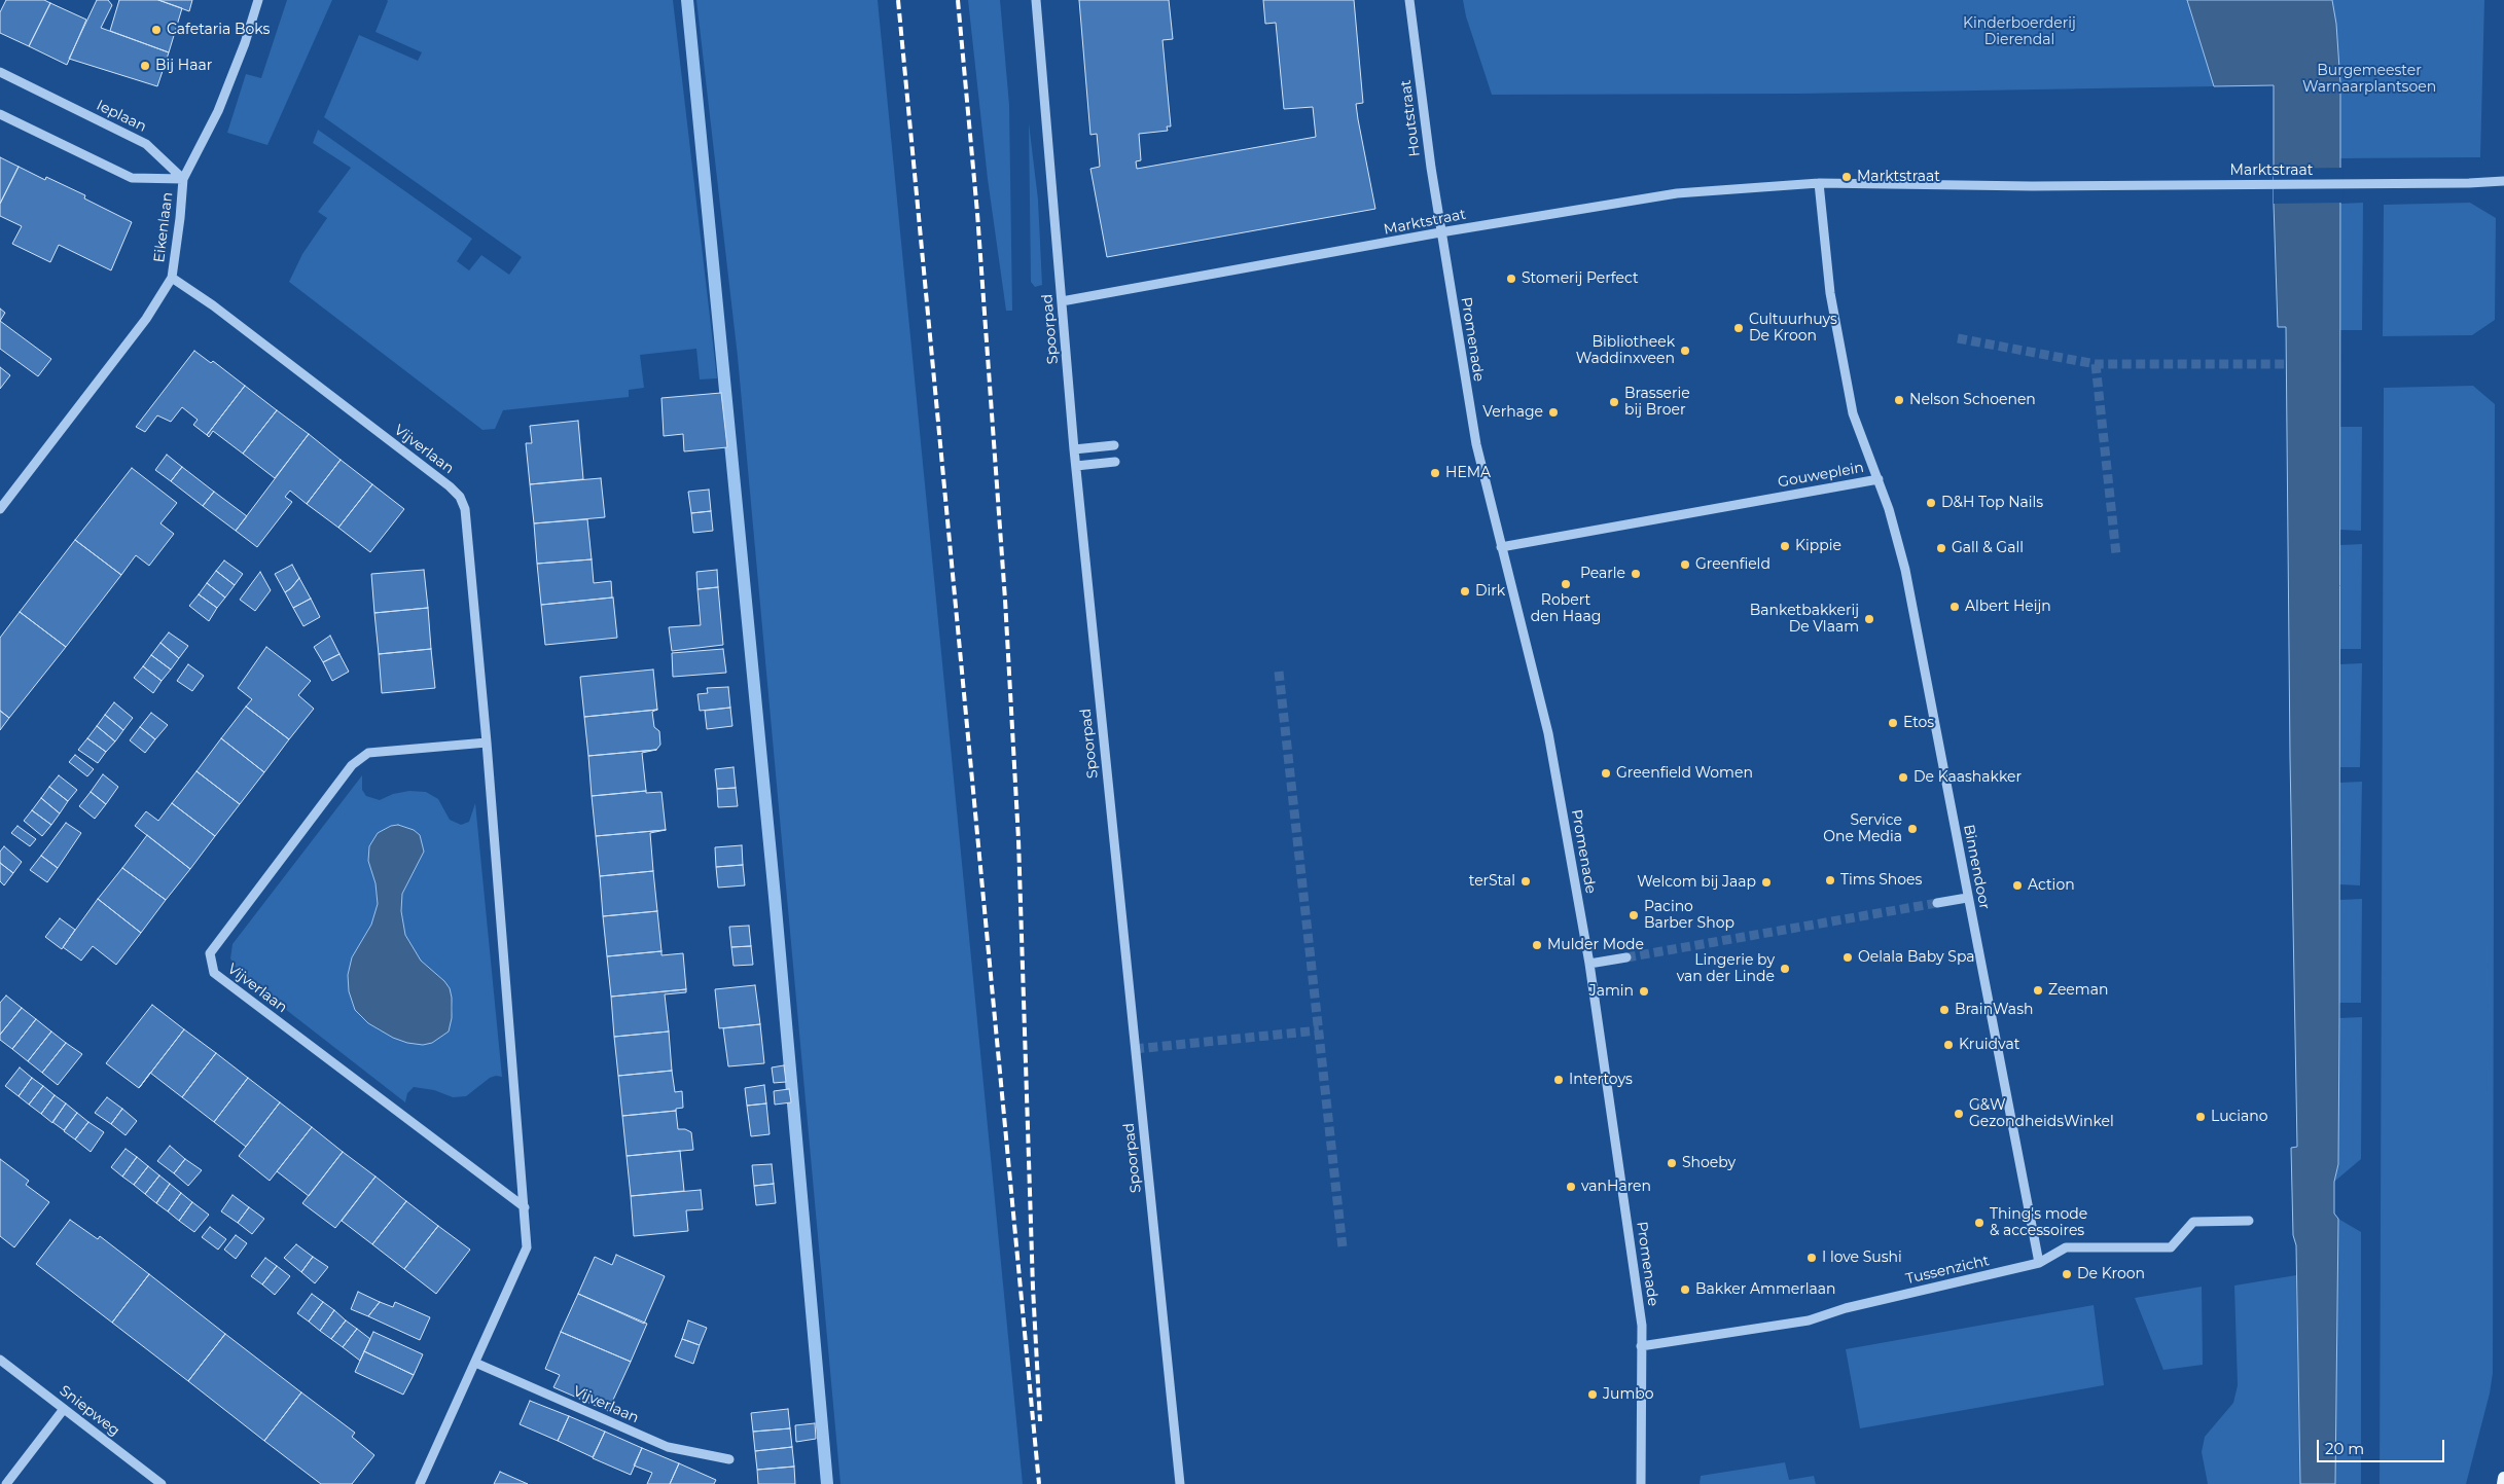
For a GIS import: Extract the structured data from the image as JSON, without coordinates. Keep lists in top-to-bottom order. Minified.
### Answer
{"streets":{"street":["Ieplaan","Houtstraat","Marktstraat","Eikenlaan","Spoorpad","Promenade","Vijverlaan","Gouweplein","Binnendoor","Tussenzicht","Sniepweg"]},"crossings":[["Ieplaan","Eikenlaan"],["Houtstraat","Marktstraat"],["Houtstraat","Promenade"],["Marktstraat","Spoorpad"],["Marktstraat","Promenade"],["Marktstraat","Gouweplein"],["Eikenlaan","Vijverlaan"],["Promenade","Gouweplein"],["Promenade","Tussenzicht"],["Gouweplein","Binnendoor"],["Binnendoor","Tussenzicht"]],"parks":["Kinderboerderij Dierendal","Burgemeester Warnaarplantsoen"],"places":["Cafetaria Boks","Bij Haar","Marktstraat","Stomerij Perfect","Cultuurhuys De Kroon","Bibliotheek Waddinxveen","Nelson Schoenen","Brasserie bij Broer","Verhage","HEMA","D&H Top Nails","Kippie","Gall & Gall","Greenfield","Pearle","Robert den Haag","Dirk","Albert Heijn","Banketbakkerij De Vlaam","Etos","Greenfield Women","De Kaashakker","Service One Media","Tims Shoes","terStal","Welcom bij Jaap","Action","Pacino Barber Shop","Mulder Mode","Oelala Baby Spa","Lingerie by van der Linde","Zeeman","Jamin","BrainWash","Kruidvat","Intertoys","G&W GezondheidsWinkel","Luciano","Shoeby","vanHaren","Thing's mode & accessoires","I love Sushi","De Kroon","Bakker Ammerlaan","Jumbo"],"scale_bar":"20 m"}
